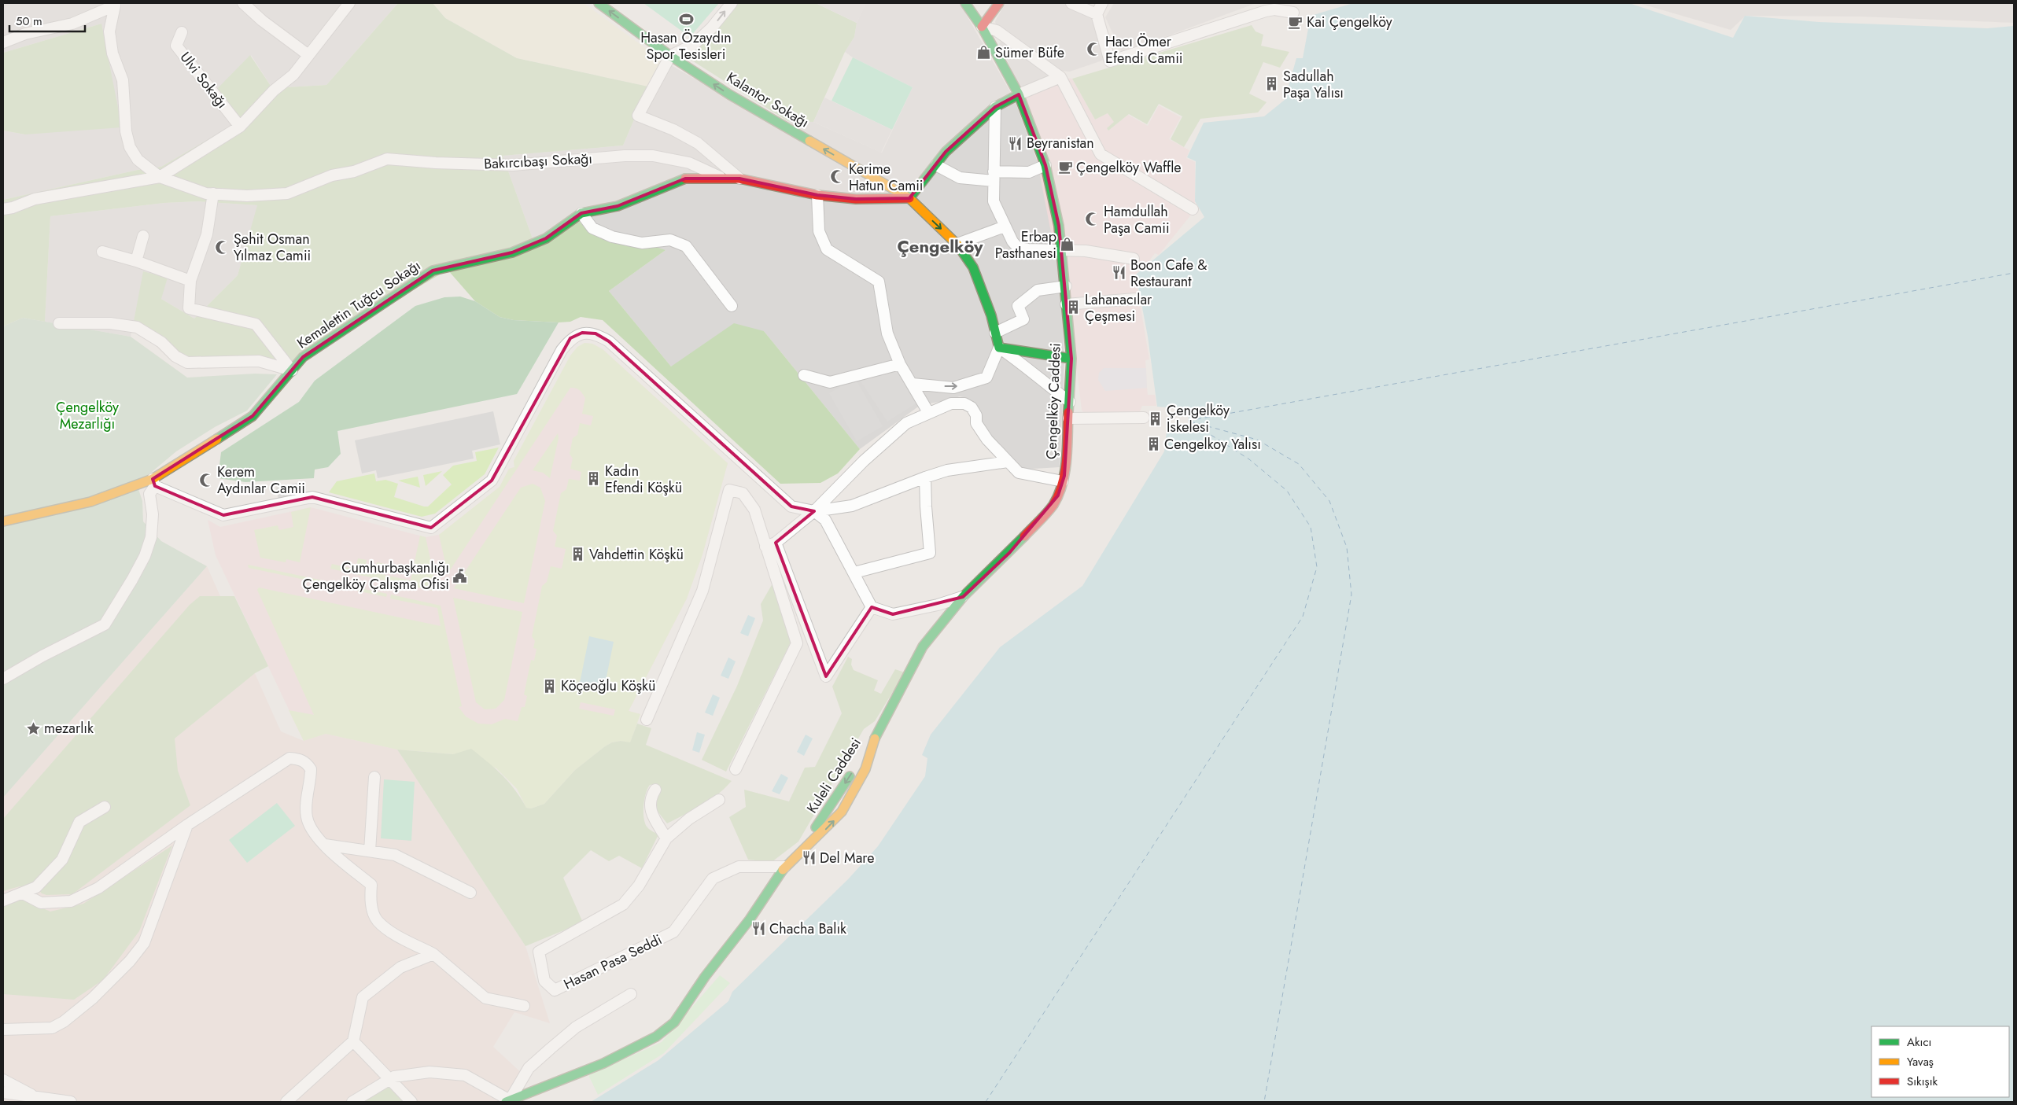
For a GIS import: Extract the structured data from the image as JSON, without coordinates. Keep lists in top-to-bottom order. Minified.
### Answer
{"streets":{"street":["Ulvi Sokağı","Kalantor Sokağı","Bakırcıbaşı Sokağı","Kemalettin Tuğcu Sokağı","Çengelköy Caddesi","Kuleli Caddesi","Hasan Pasa Seddi"]},"crossings":[["Kalantor Sokağı","Kemalettin Tuğcu Sokağı"],["Bakırcıbaşı Sokağı","Kemalettin Tuğcu Sokağı"],["Çengelköy Caddesi","Kuleli Caddesi"],["Kuleli Caddesi","Hasan Pasa Seddi"]],"districts":["Çengelköy"],"parks":["Çengelköy Mezarlığı"],"places":{"sports":["Hasan Özaydın Spor Tesisleri"],"cafe":["Kai Çengelköy","Çengelköy Waffle"],"mosque":["Hacı Ömer Efendi Camii","Kerime Hatun Camii","Hamdullah Paşa Camii","Şehit Osman Yılmaz Camii","Kerem Aydınlar Camii"],"shop":["Sümer Büfe","Erbap Pasthanesi"],"building":["Sadullah Paşa Yalısı","Lahanacılar Çeşmesi","Çengelköy İskelesi","Cengelkoy Yalısı","Kadın Efendi Köşkü","Vahdettin Köşkü","Köçeoğlu Köşkü"],"restaurant":["Beyranistan","Boon Cafe & Restaurant","Del Mare","Chacha Balık"],"public building":["Cumhurbaşkanlığı Çengelköy Çalışma Ofisi"],"place":["mezarlık"]},"legend":["Akıcı","Yavaş","Sıkışık"],"scale_bar":"50 m"}
